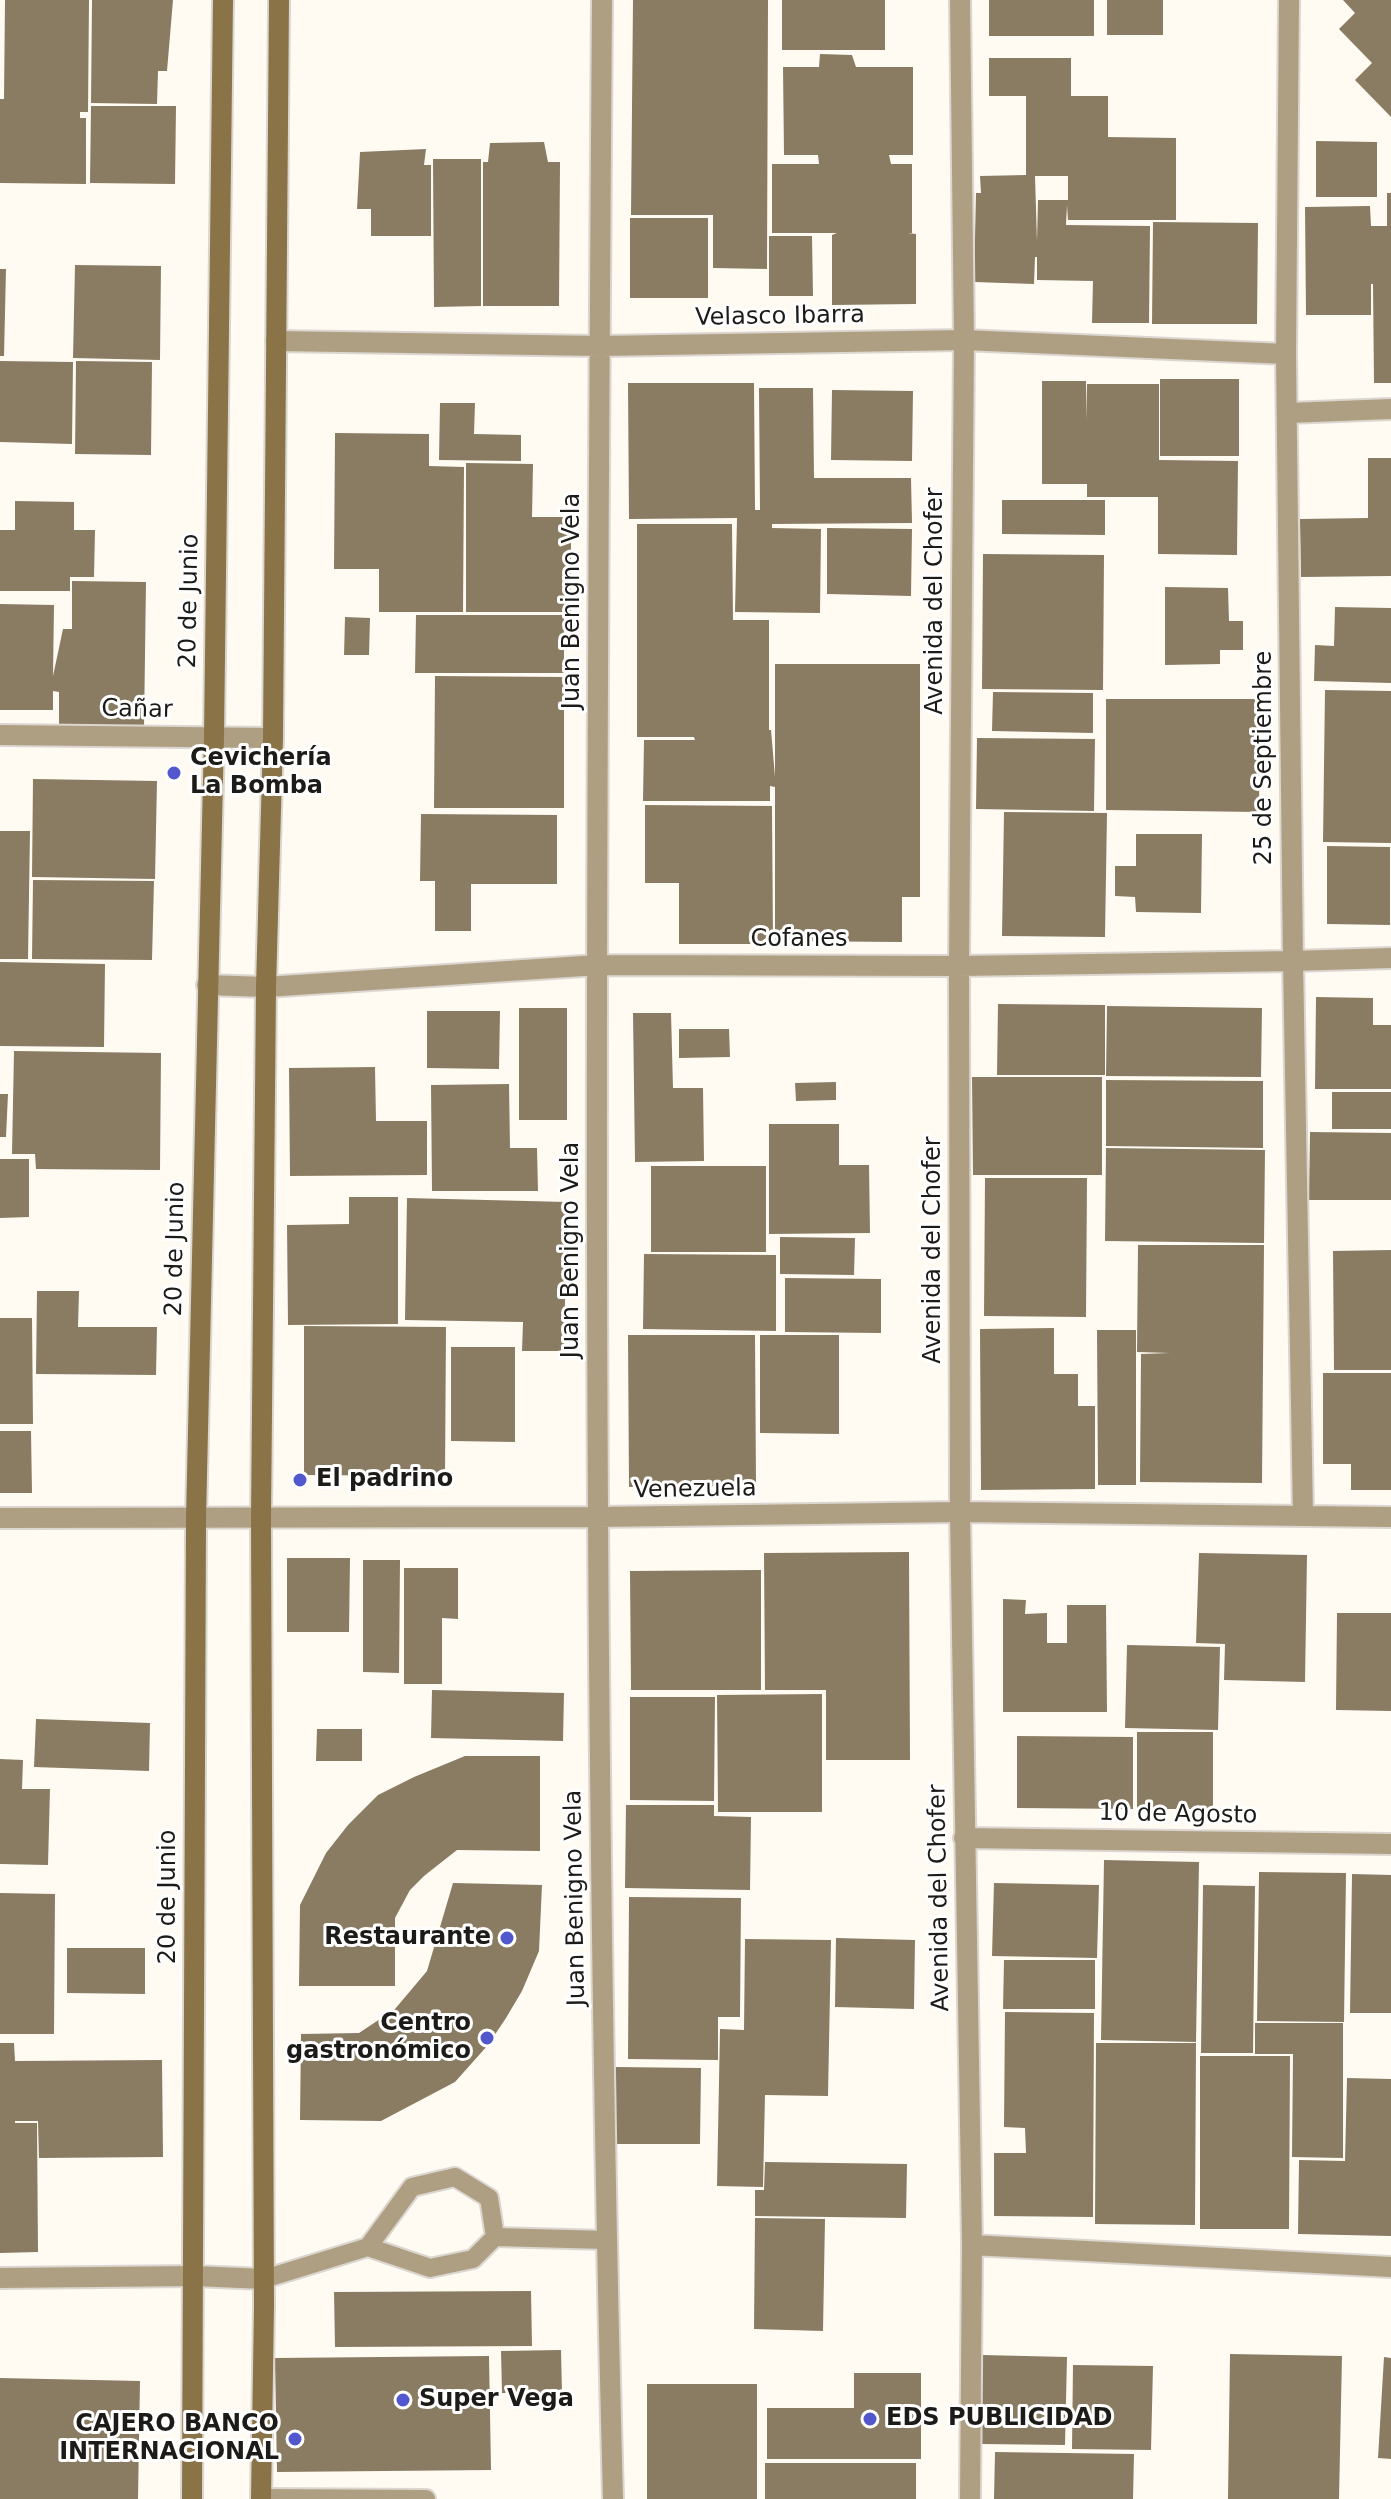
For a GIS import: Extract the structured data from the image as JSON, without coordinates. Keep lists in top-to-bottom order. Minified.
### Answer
{"streets":{"street":["Velasco Ibarra","20 de Junio","Juan Benigno Vela","Avenida del Chofer","Cañar","25 de Septiembre","Cofanes","Venezuela","10 de Agosto"]},"crossings":[["Velasco Ibarra","Juan Benigno Vela"],["Velasco Ibarra","Avenida del Chofer"],["Velasco Ibarra","25 de Septiembre"],["20 de Junio","Cañar"],["20 de Junio","Cofanes"],["20 de Junio","Venezuela"],["Juan Benigno Vela","Cofanes"],["Juan Benigno Vela","Venezuela"],["Avenida del Chofer","Cofanes"],["Avenida del Chofer","Venezuela"],["Avenida del Chofer","10 de Agosto"],["25 de Septiembre","Cofanes"],["25 de Septiembre","Venezuela"]],"places":["Cevichería La Bomba","El padrino","Restaurante","Centro gastronómico","Super Vega","EDS PUBLICIDAD","CAJERO BANCO INTERNACIONAL"]}
